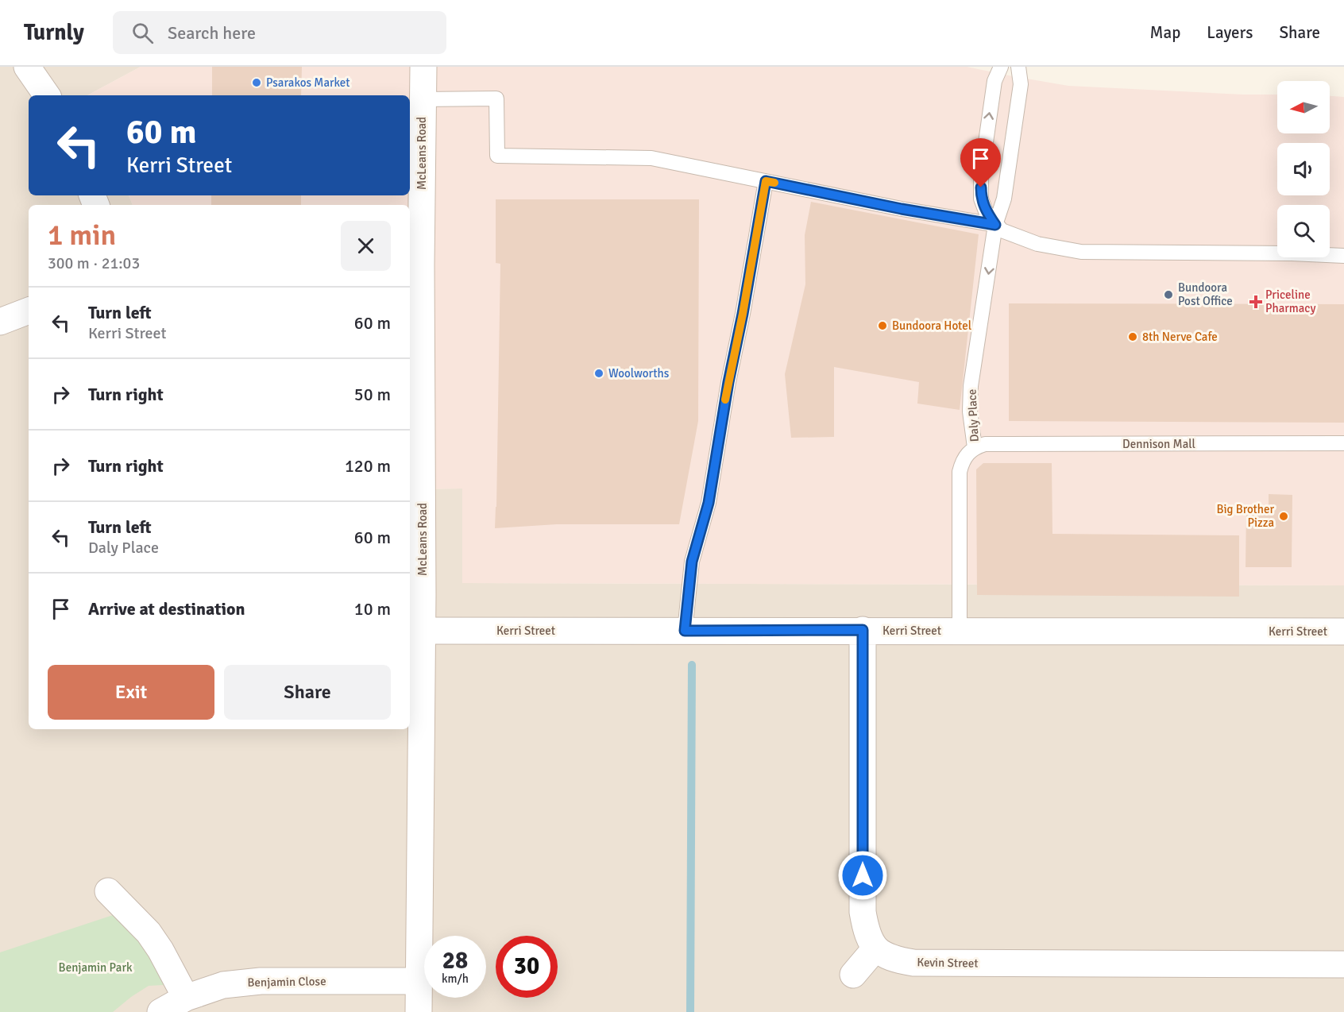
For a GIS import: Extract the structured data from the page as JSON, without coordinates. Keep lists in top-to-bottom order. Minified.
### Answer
{"streets":{"street":["McLeans Road","Kerri Street","Kevin Street","Benjamin Close"],"lane":["Daly Place","Dennison Mall"]},"crossings":[["McLeans Road","Kerri Street"],["McLeans Road","Benjamin Close"],["Daly Place","Dennison Mall"],["Daly Place","Kerri Street"]],"one_way":["Daly Place"],"parks":["Benjamin Park"],"places":{"other":["Psarakos Market","Bundoora Post Office","Bundoora Hotel","8th Nerve Cafe","Woolworths","Big Brother Pizza"],"health":["Priceline Pharmacy"]},"north":"left","page":{"header":"Turnly","search":"Search here","nav":["Map","Layers","Share"],"turn":["60 m","Kerri Street"],"heading":["1 min","300 m · 21:03"],"list":[{"name":"Turn left","note":"Kerri Street","value":"60 m"},{"name":"Turn right","value":"50 m"},{"name":"Turn right","value":"120 m"},{"name":"Turn left","note":"Daly Place","value":"60 m"},{"name":"Arrive at destination","value":"10 m"}],"buttons":["Exit","Share"],"speed":"28 km/h","limit":"30"}}
